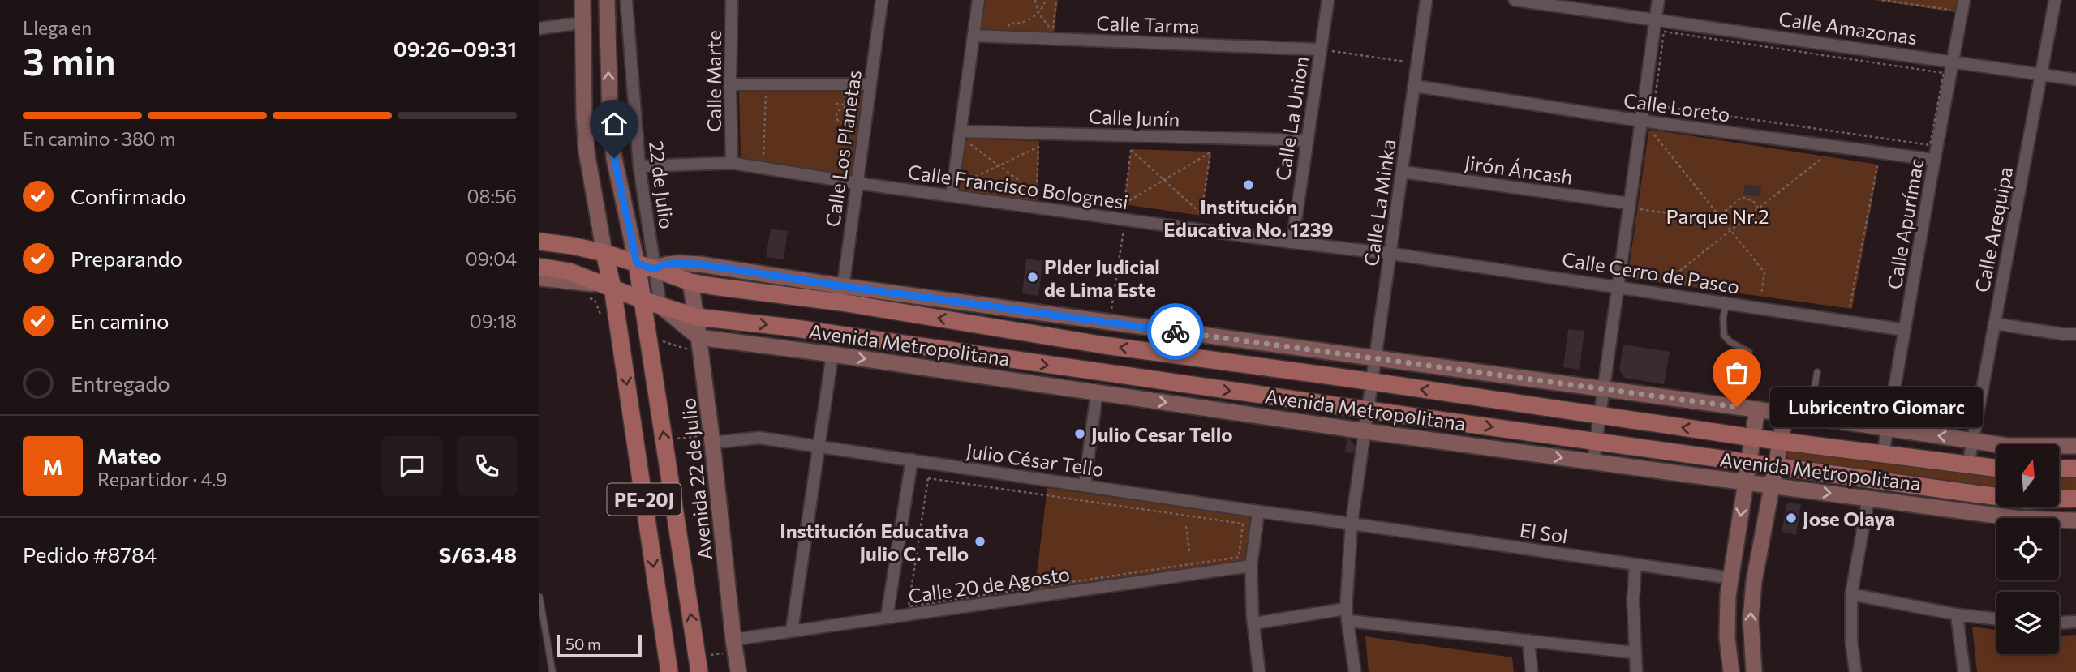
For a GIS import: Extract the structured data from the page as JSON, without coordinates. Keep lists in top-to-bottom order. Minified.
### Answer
{"streets":{"main road":["Avenida Metropolitana","PE-20J"],"street":["Calle Tarma","Calle Amazonas","Calle Marte","Calle Loreto","Calle Junín","Calle La Union","Calle Los Planetas","Jirón Áncash","22 de Julio","Calle Francisco Bolognesi","Calle La Minka","Calle Apurímac","Calle Arequipa","Calle Cerro de Pasco","Julio César Tello","Avenida 22 de Julio","El Sol","Calle 20 de Agosto"]},"crossings":[["Calle Tarma","Calle La Union"],["Calle Amazonas","Calle Apurímac"],["Calle Amazonas","Calle Arequipa"],["Calle Marte","Calle Francisco Bolognesi"],["Calle Loreto","Calle La Minka"],["Calle Loreto","Calle Apurímac"],["Calle Junín","Calle La Union"],["Calle La Union","Calle Francisco Bolognesi"],["Calle Los Planetas","Calle Francisco Bolognesi"],["Calle Los Planetas","Avenida Metropolitana"],["Jirón Áncash","Calle La Minka"],["22 de Julio","Calle Francisco Bolognesi"],["22 de Julio","Avenida Metropolitana"],["Calle Francisco Bolognesi","Calle La Minka"],["Calle Francisco Bolognesi","Calle Cerro de Pasco"],["Calle La Minka","Calle Cerro de Pasco"],["Calle La Minka","Avenida Metropolitana"],["Calle La Minka","Julio César Tello"],["Calle La Minka","El Sol"],["Calle Apurímac","Calle Cerro de Pasco"],["Calle Apurímac","Avenida Metropolitana"],["Calle Arequipa","Avenida Metropolitana"],["Avenida Metropolitana","Avenida 22 de Julio"],["Avenida Metropolitana","PE-20J"],["Julio César Tello","Avenida 22 de Julio"],["Julio César Tello","El Sol"],["Avenida 22 de Julio","Calle 20 de Agosto"]],"parks":["Parque Nr.2"],"places":["Institución Educativa No. 1239","Plder Judicial de Lima Este","Lubricentro Giomarc","Julio Cesar Tello","Jose Olaya","Institución Educativa Julio C. Tello"],"scale_bar":"50 m","north":"top","page":{"heading":["3 min","Llega en","09:26–09:31"],"panel":["Mateo","Repartidor · 4.9","Pedido #8784","S/63.48"],"bar":"En camino · 380 m","list":[["Confirmado","08:56"],["Preparando","09:04"],["En camino","09:18"],"Entregado"],"bubble":"Lubricentro Giomarc","round":"M","scale":"50 m"}}
